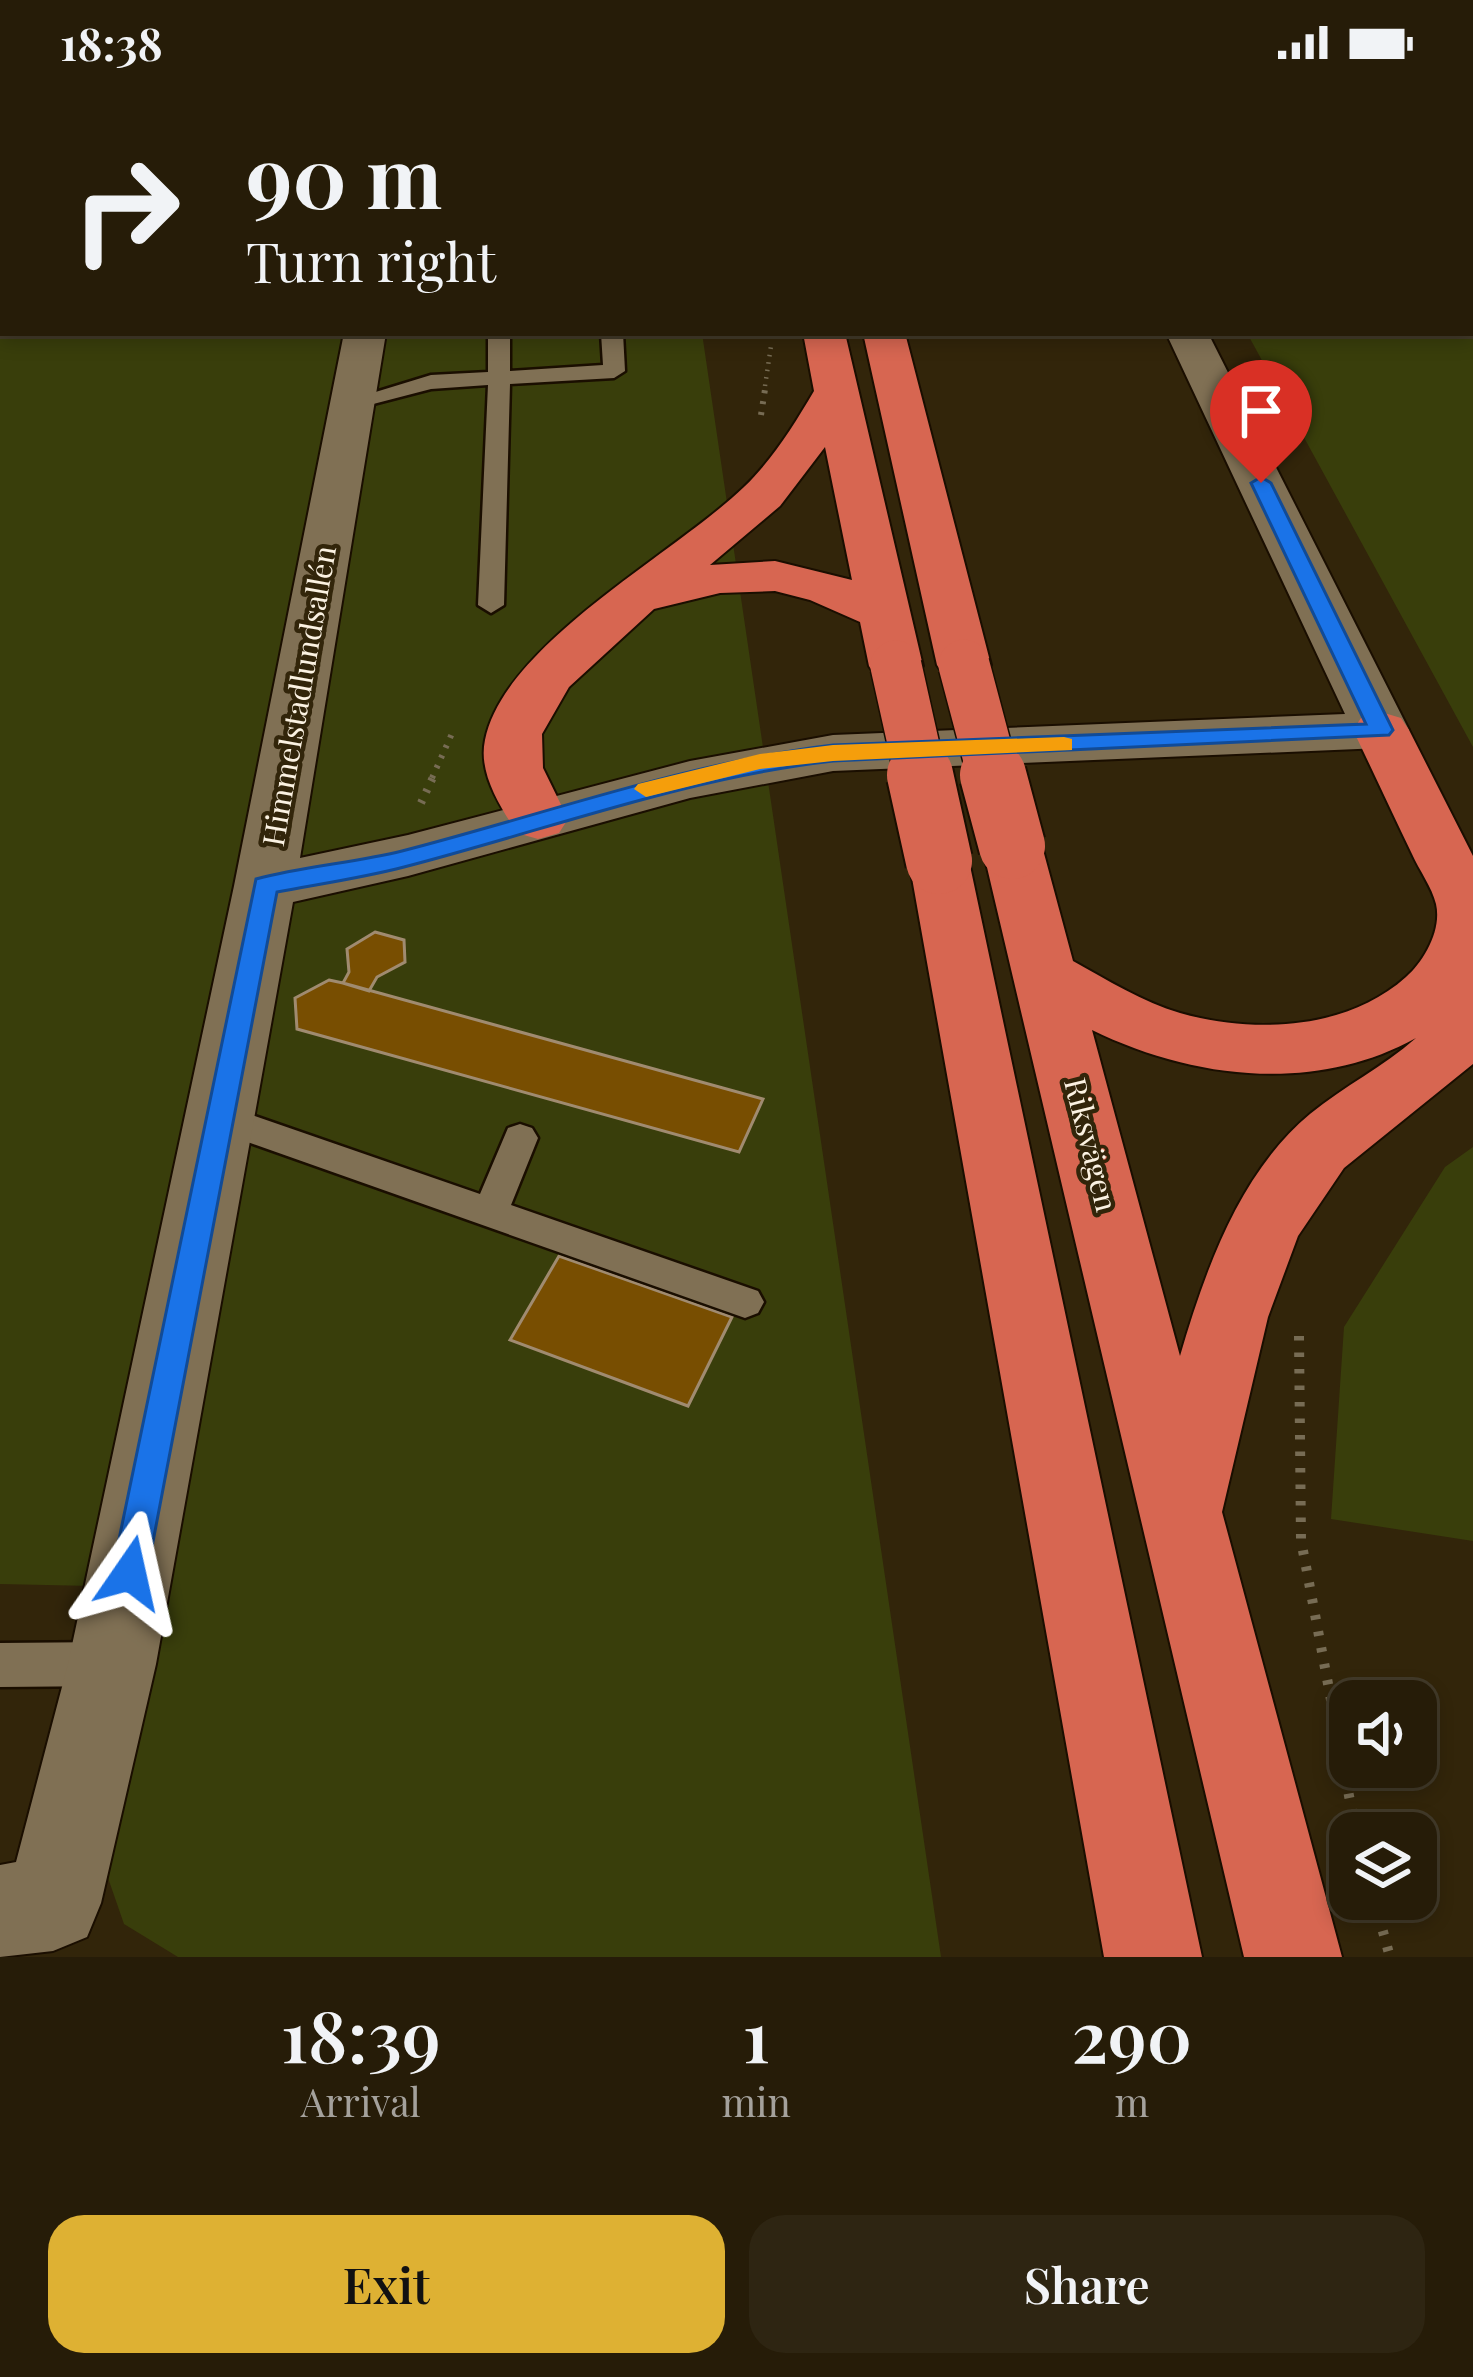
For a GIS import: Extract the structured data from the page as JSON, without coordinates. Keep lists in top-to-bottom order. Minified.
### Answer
{"streets":{"highway":["Riksvägen"],"street":["Himmelstadlundsallén"]},"page":{"status":"18:38","turn":["90 m","Turn right"],"eta":["18:39","Arrival","1","min","290","m"],"buttons":["Exit","Share"]}}
